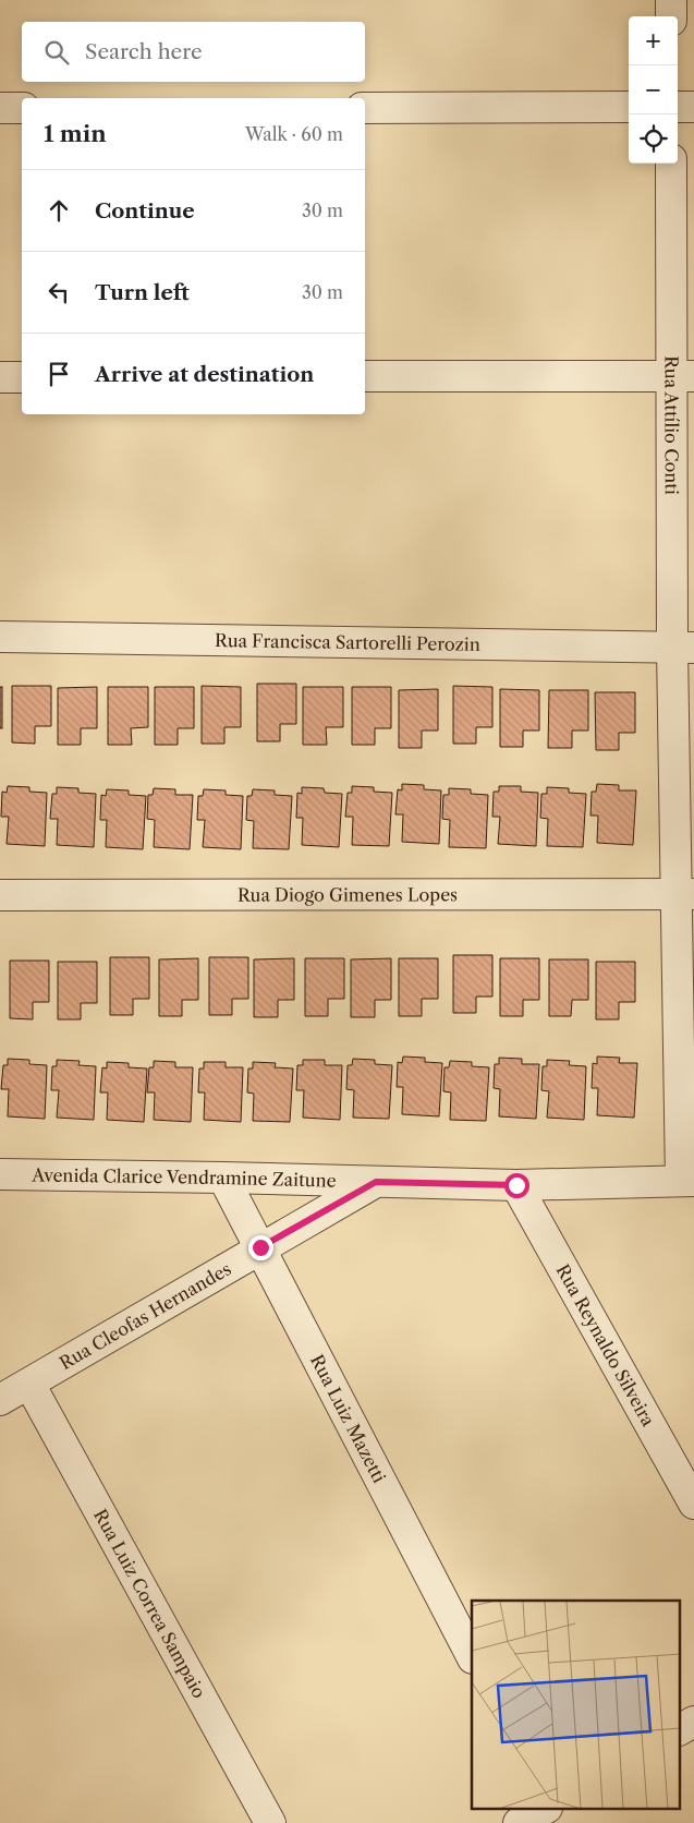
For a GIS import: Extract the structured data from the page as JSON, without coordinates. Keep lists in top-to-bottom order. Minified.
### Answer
{"streets":{"street":["Rua Attílio Conti","Rua Francisca Sartorelli Perozin","Rua Diogo Gimenes Lopes","Avenida Clarice Vendramine Zaitune","Rua Cleofas Hernandes","Rua Reynaldo Silveira","Rua Luiz Mazetti","Rua Luiz Correa Sampaio"]},"crossings":[["Rua Attílio Conti","Rua Francisca Sartorelli Perozin"],["Rua Attílio Conti","Rua Diogo Gimenes Lopes"],["Rua Attílio Conti","Avenida Clarice Vendramine Zaitune"],["Avenida Clarice Vendramine Zaitune","Rua Cleofas Hernandes"],["Avenida Clarice Vendramine Zaitune","Rua Reynaldo Silveira"],["Avenida Clarice Vendramine Zaitune","Rua Luiz Mazetti"],["Rua Cleofas Hernandes","Rua Luiz Mazetti"],["Rua Cleofas Hernandes","Rua Luiz Correa Sampaio"]],"page":{"map_buttons":["+","−"],"search":"Search here","heading":["1 min","Walk · 60 m"],"list":[["Continue","30 m"],["Turn left","30 m"],"Arrive at destination"]}}
